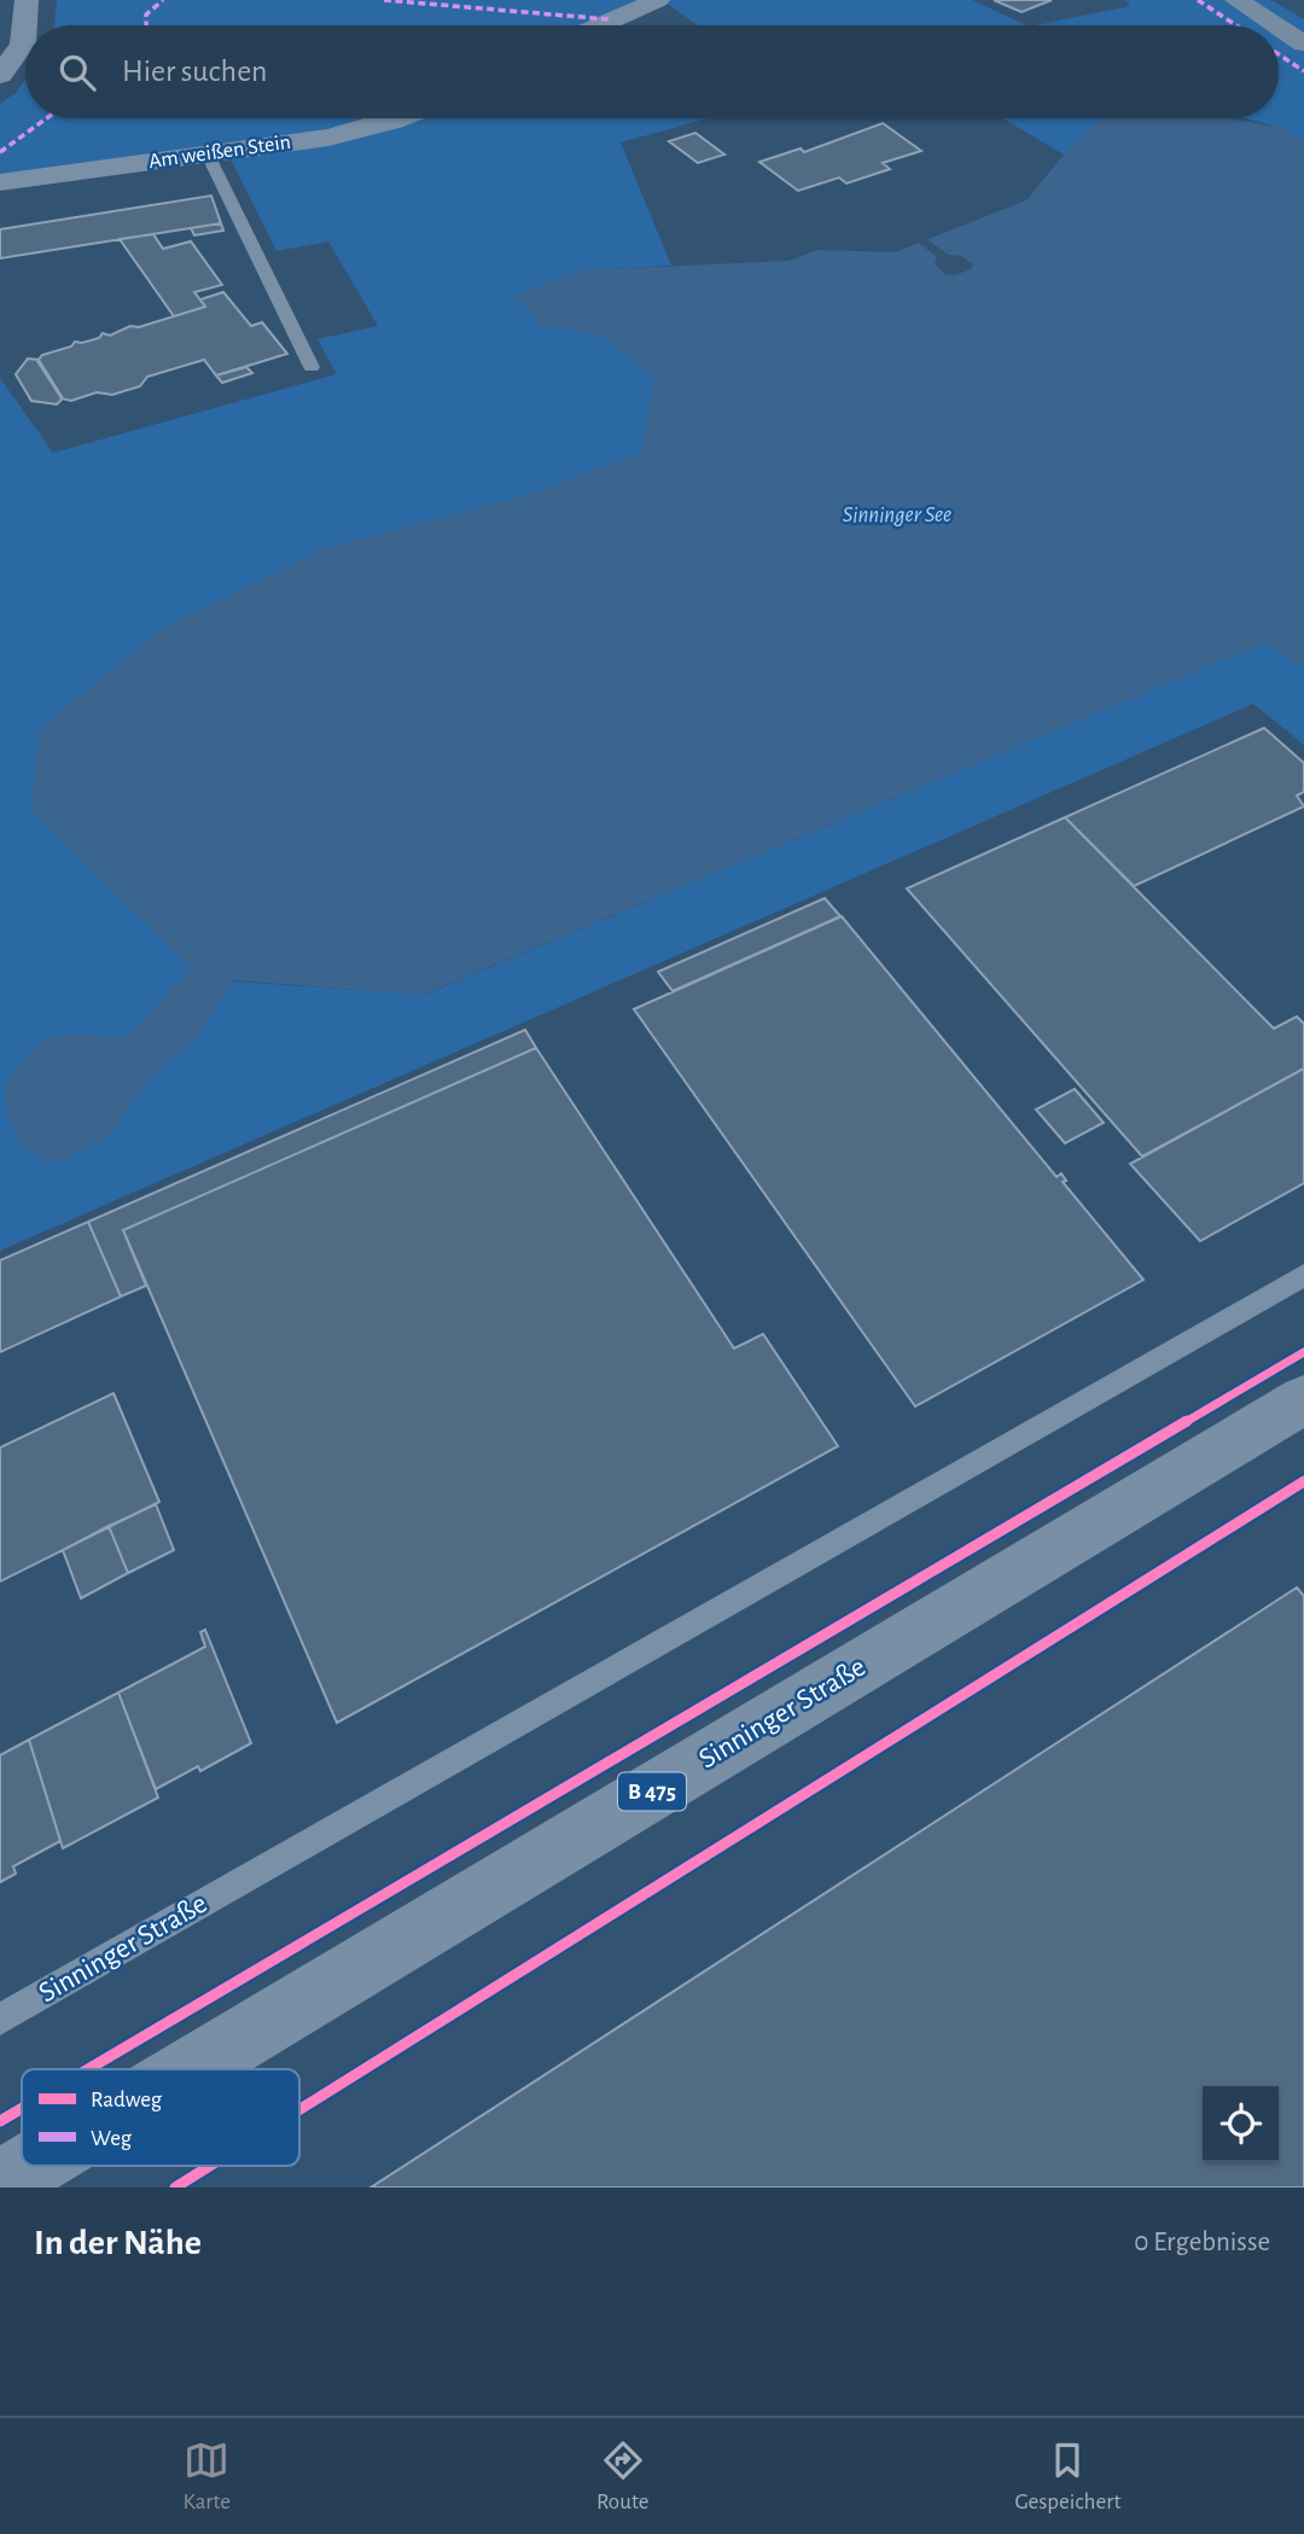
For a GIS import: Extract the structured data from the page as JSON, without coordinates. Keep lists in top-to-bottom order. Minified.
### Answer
{"streets":{"main road":["Sinninger Straße","B 475"],"street":["Am weißen Stein"]},"water":["Sinninger See"],"legend":["Radweg","Weg"],"page":{"search":"Hier suchen","heading":["In der Nähe","0 Ergebnisse"],"nav":["Karte","Route","Gespeichert"]}}
